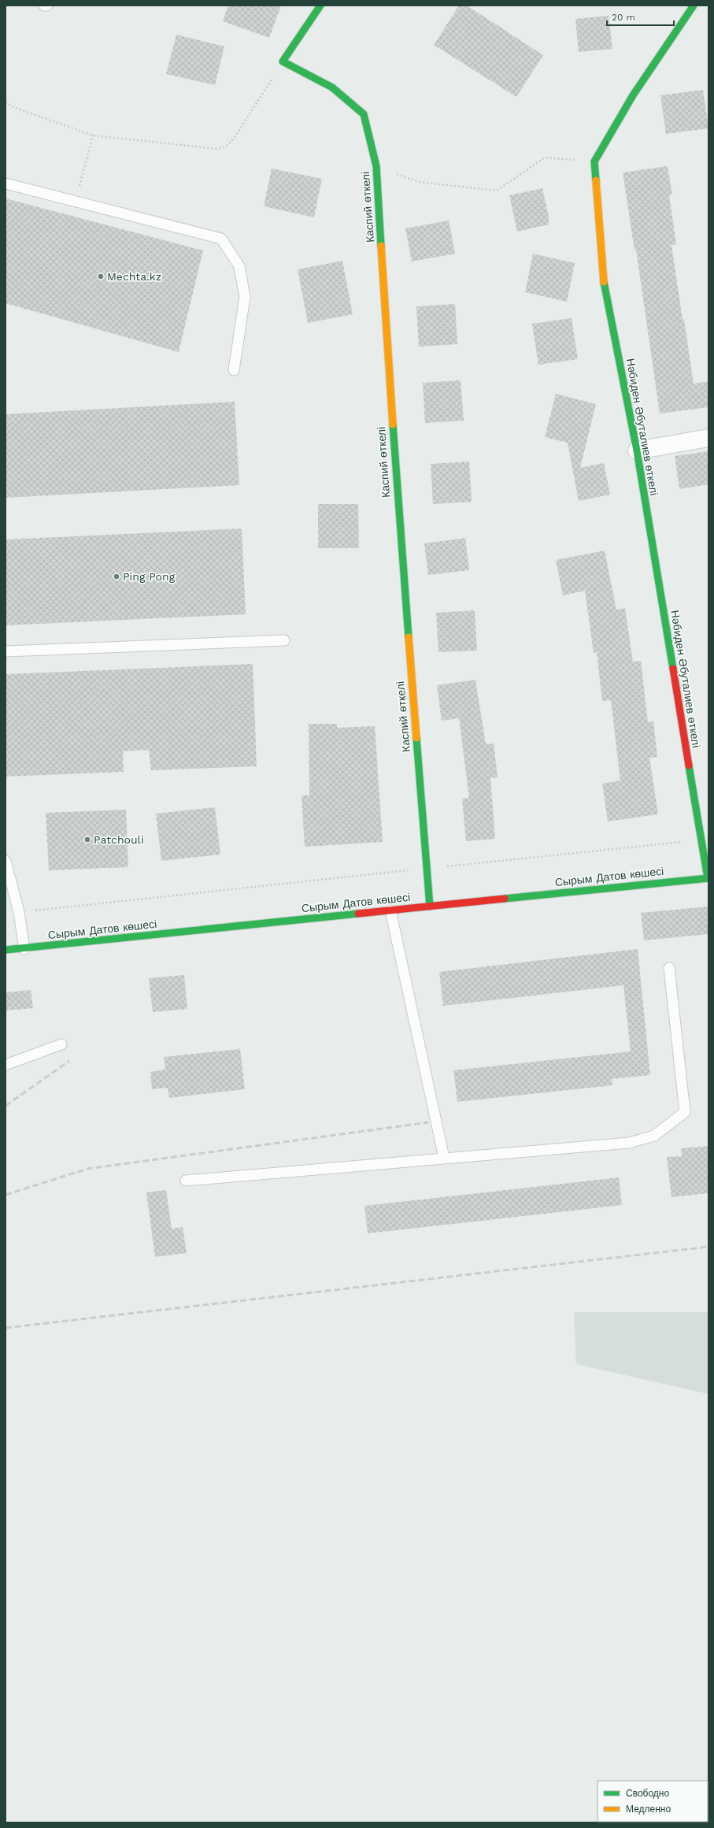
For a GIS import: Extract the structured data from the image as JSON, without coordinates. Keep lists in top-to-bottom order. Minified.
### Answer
{"streets":{"street":["Каспий өткелі","Нәбиден Әбуталиев өткелі","Сырым Датов көшесі"]},"crossings":[["Каспий өткелі","Сырым Датов көшесі"],["Нәбиден Әбуталиев өткелі","Сырым Датов көшесі"]],"places":["Mechta.kz","Ping Pong","Patchouli"],"legend":["Свободно","Медленно"],"scale_bar":"20 m"}
